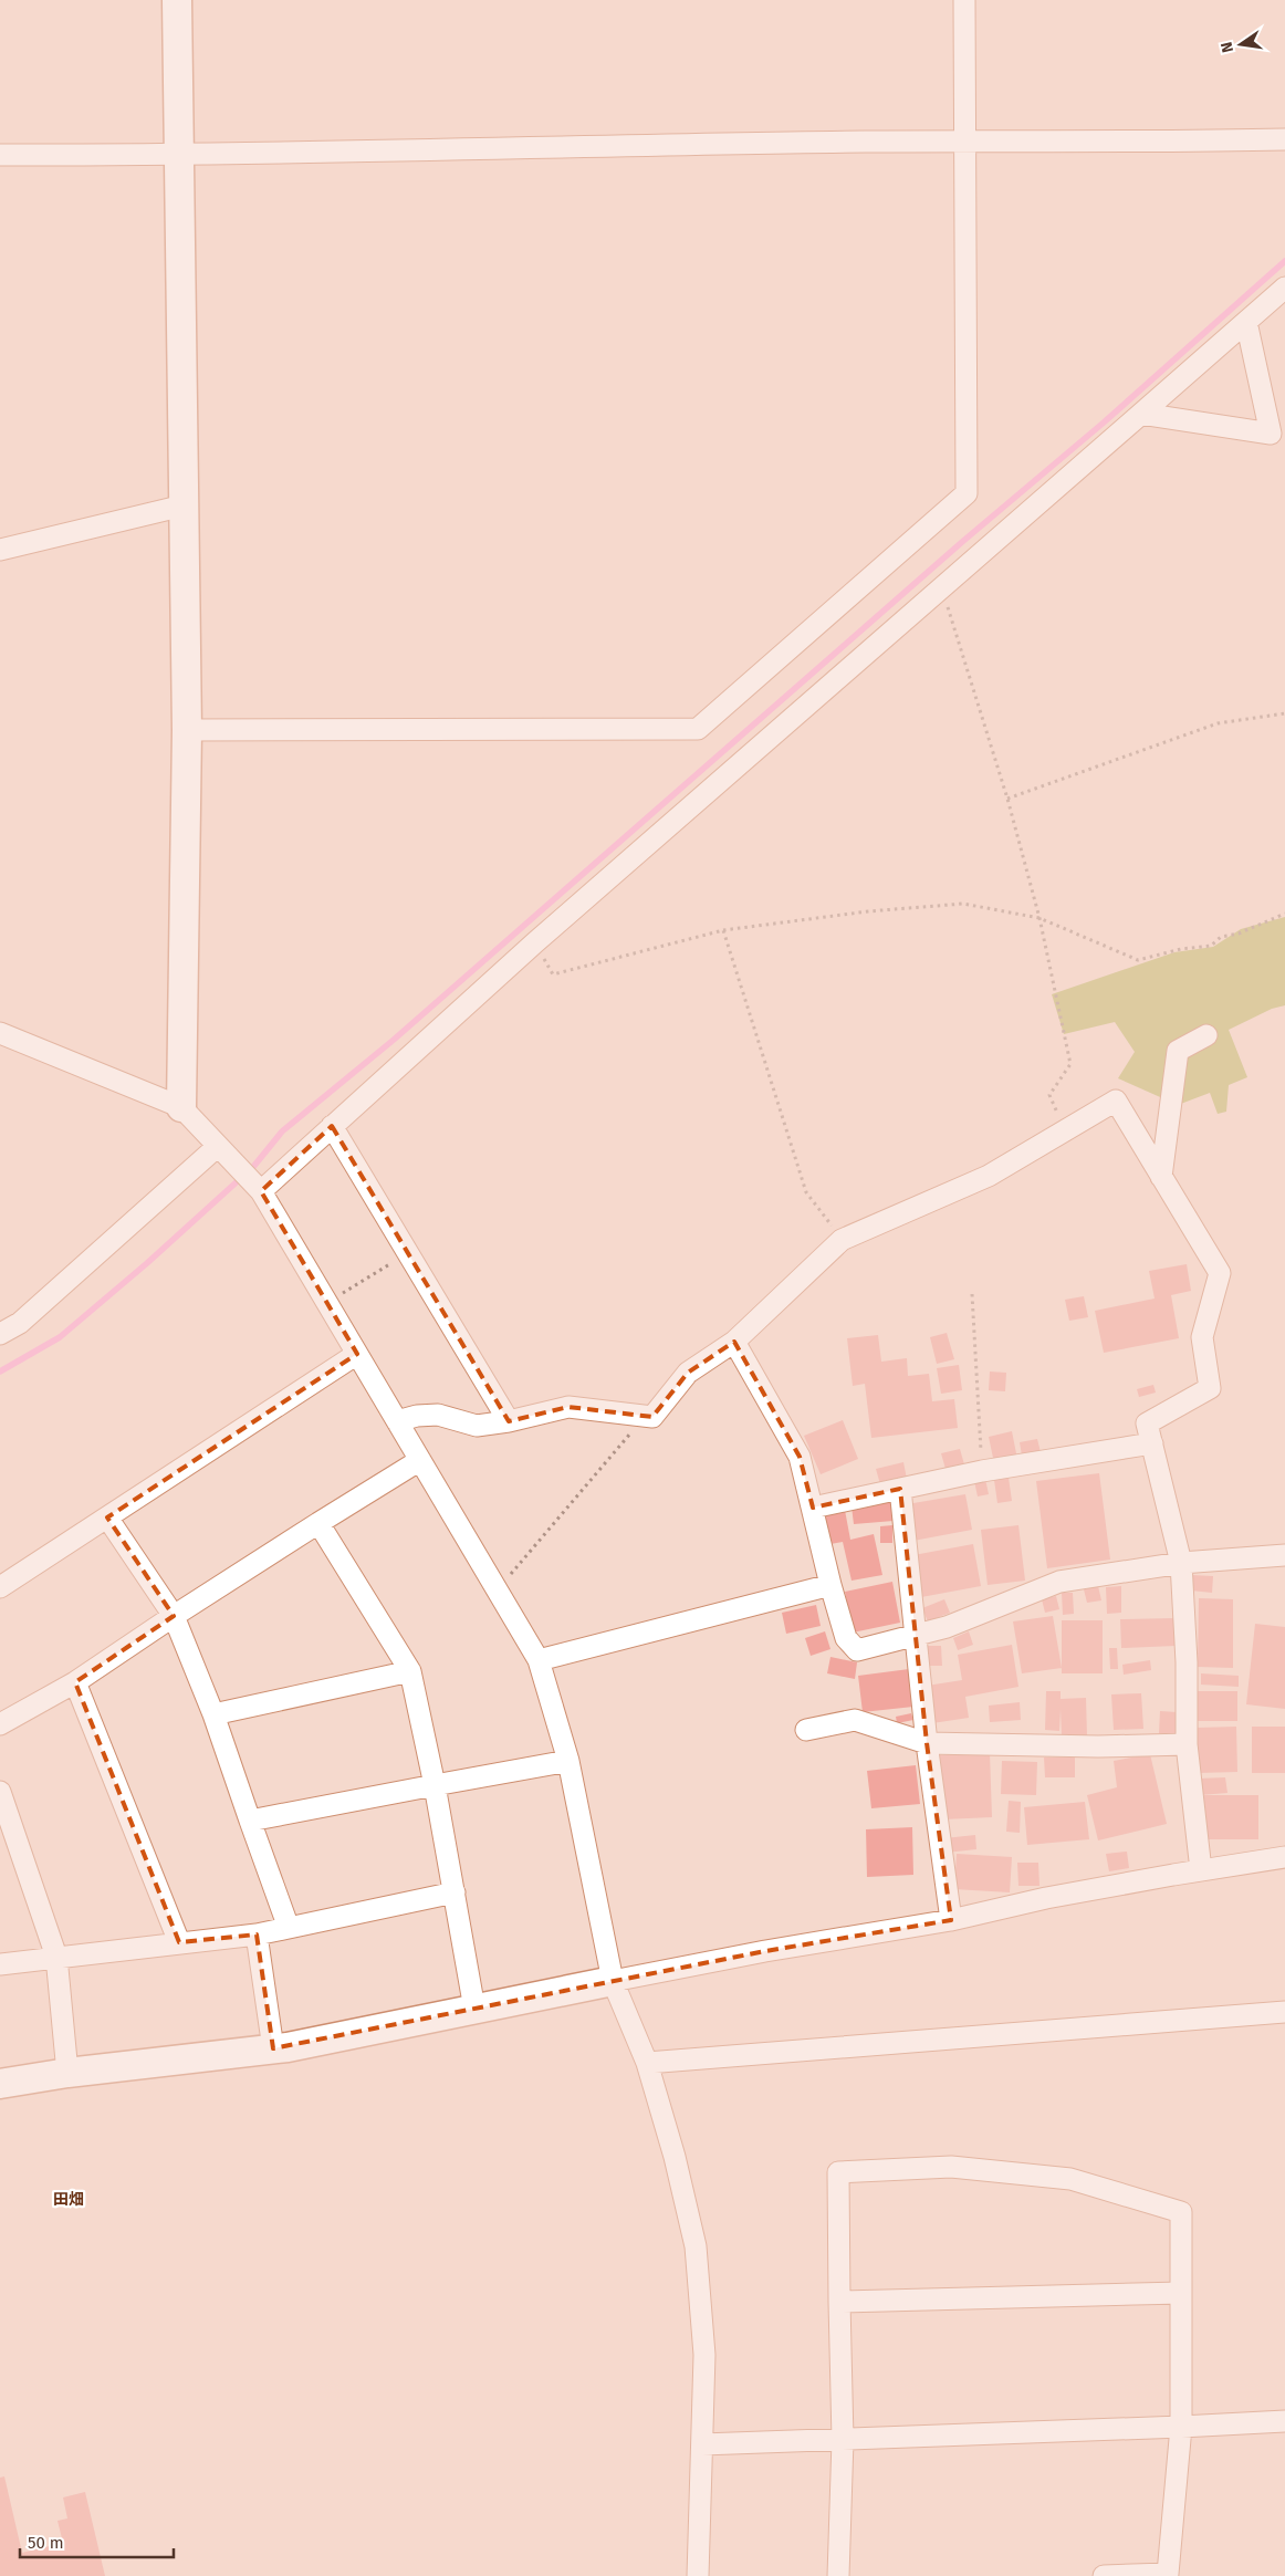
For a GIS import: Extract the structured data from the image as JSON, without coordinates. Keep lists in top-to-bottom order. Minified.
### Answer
{"districts":["田畑"],"scale_bar":"50 m","north":"left"}
